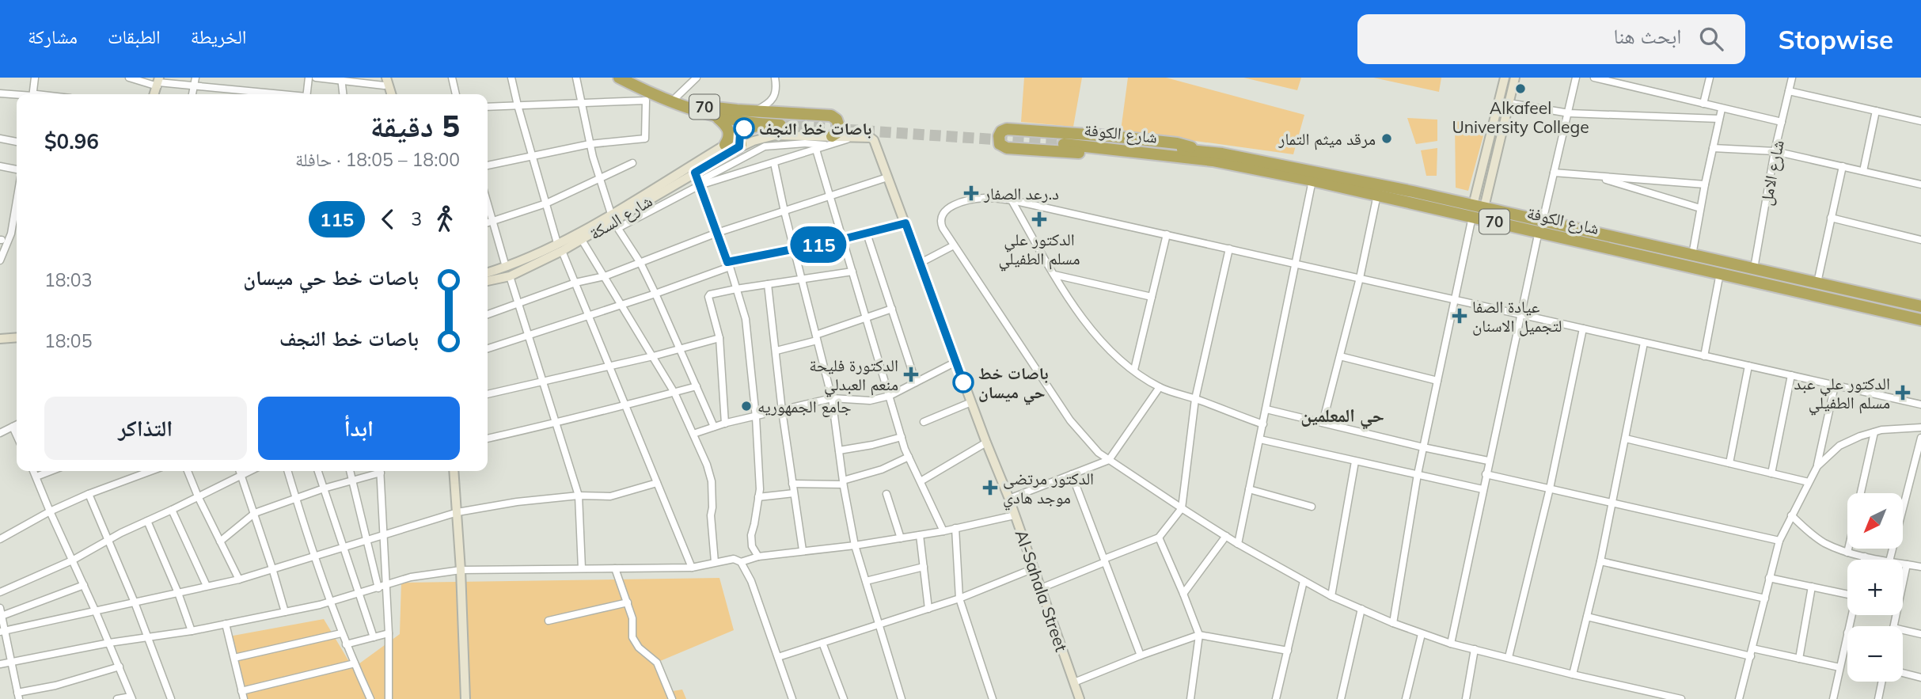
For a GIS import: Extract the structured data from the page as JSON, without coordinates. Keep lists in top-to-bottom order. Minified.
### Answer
{"streets":{"highway":["70","شارع الكوفة"],"street":["شارع الامل","شارع السكة","Al-Sahala Street"]},"crossings":[["شارع الكوفة","شارع الامل"],["شارع السكة","Al-Sahala Street"]],"districts":["حي المعلمين"],"places":{"other":["Alkafeel University College","باصات خط النجف","مرقد ميثم التمار","باصات خط حي ميسان","جامع الجمهوريه"],"health":["د.رعد الصفار","الدكتور علي مسلم الطفيلي","عيادة الصفا لتجميل الاسنان","الدكتورة فليحة منعم العبدلي","الدكتور علي عبد مسلم الطفيلي","الدكتور مرتضى موجد هادي"]},"lines":["bus line 115"],"north":"bottom left","page":{"header":"Stopwise","search":"ابحث هنا","nav":["الخريطة","الطبقات","مشاركة"],"on_map":"115","heading":["5 دقيقة","18:00 – 18:05 · حافلة","$0.96"],"legs":["3","115"],"list":[{"name":"باصات خط حي ميسان","value":"18:03"},{"name":"باصات خط النجف","value":"18:05"}],"buttons":["ابدأ","التذاكر"],"map_buttons":["+","−"]}}
